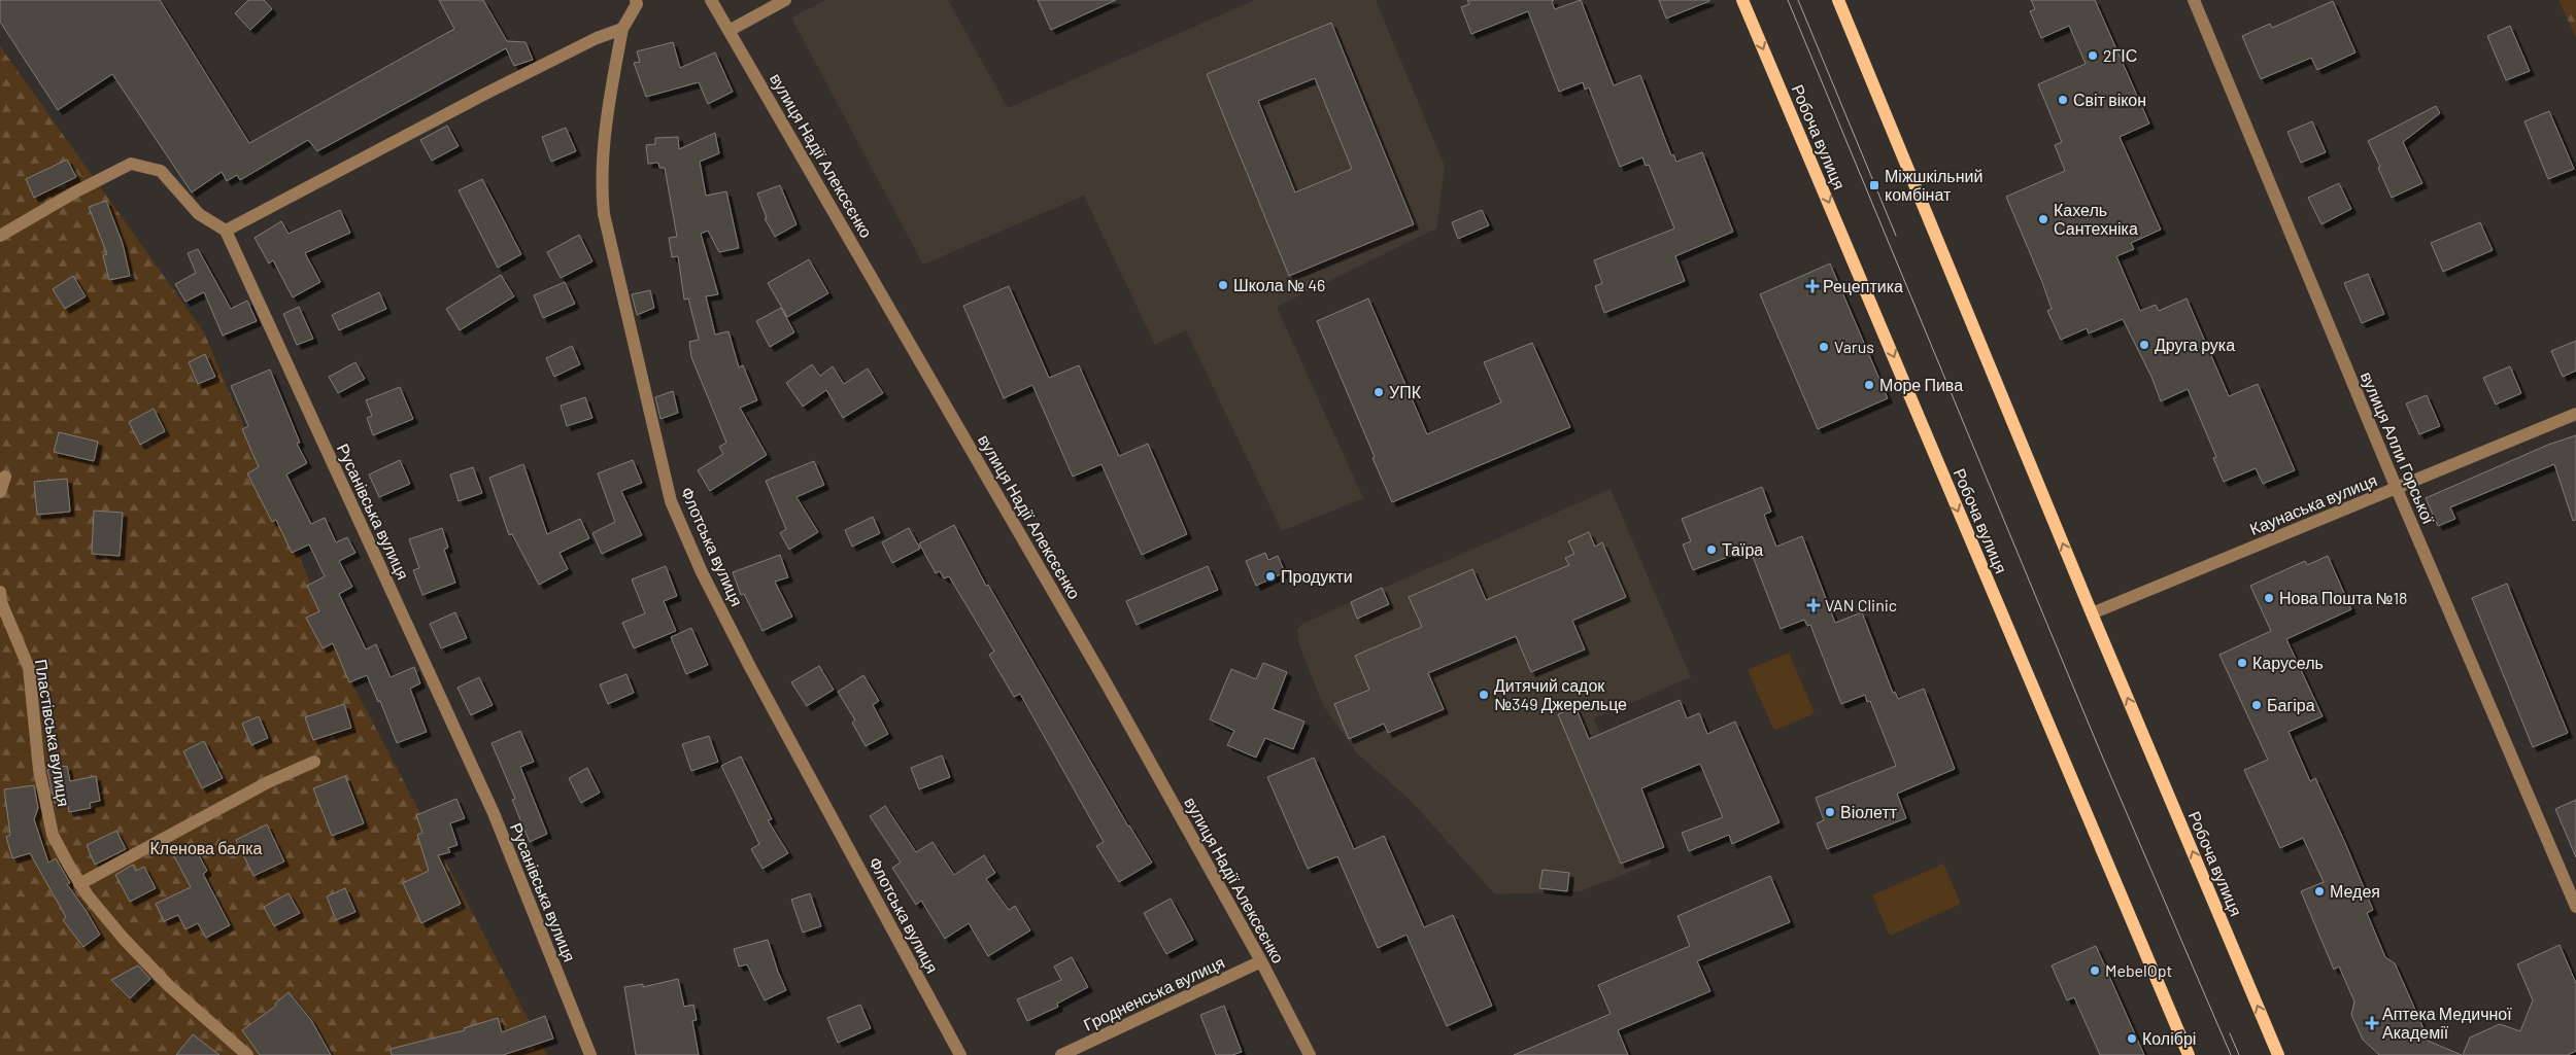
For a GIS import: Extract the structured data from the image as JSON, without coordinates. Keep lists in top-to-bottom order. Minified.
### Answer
{"streets":{"main road":["Робоча вулиця"],"street":["вулиця Надії Алексєєнко","вулиця Алли Горської","Каунаська вулиця","Русанівська вулиця","Флотська вулиця","Пластівська вулиця","Гродненська вулиця"]},"crossings":[["Робоча вулиця","Каунаська вулиця"],["вулиця Надії Алексєєнко","Гродненська вулиця"],["вулиця Алли Горської","Каунаська вулиця"]],"parks":["Кленова балка"],"places":{"other":["2ГІС","Світ вікон","Кахель Сантехніка","Школа № 46","Друга рука","Varus","Море Пива","УПК","Таїра","Продукти","Нова Пошта №18","Карусель","Дитячий садок №349 Джерельце","Багіра","Віолетт","Медея","MebelOpt","Колібрі"],"transit":["Міжшкільний комбінат"],"health":["Рецептика","VAN Clinic","Аптека Медичної Академії"]}}
